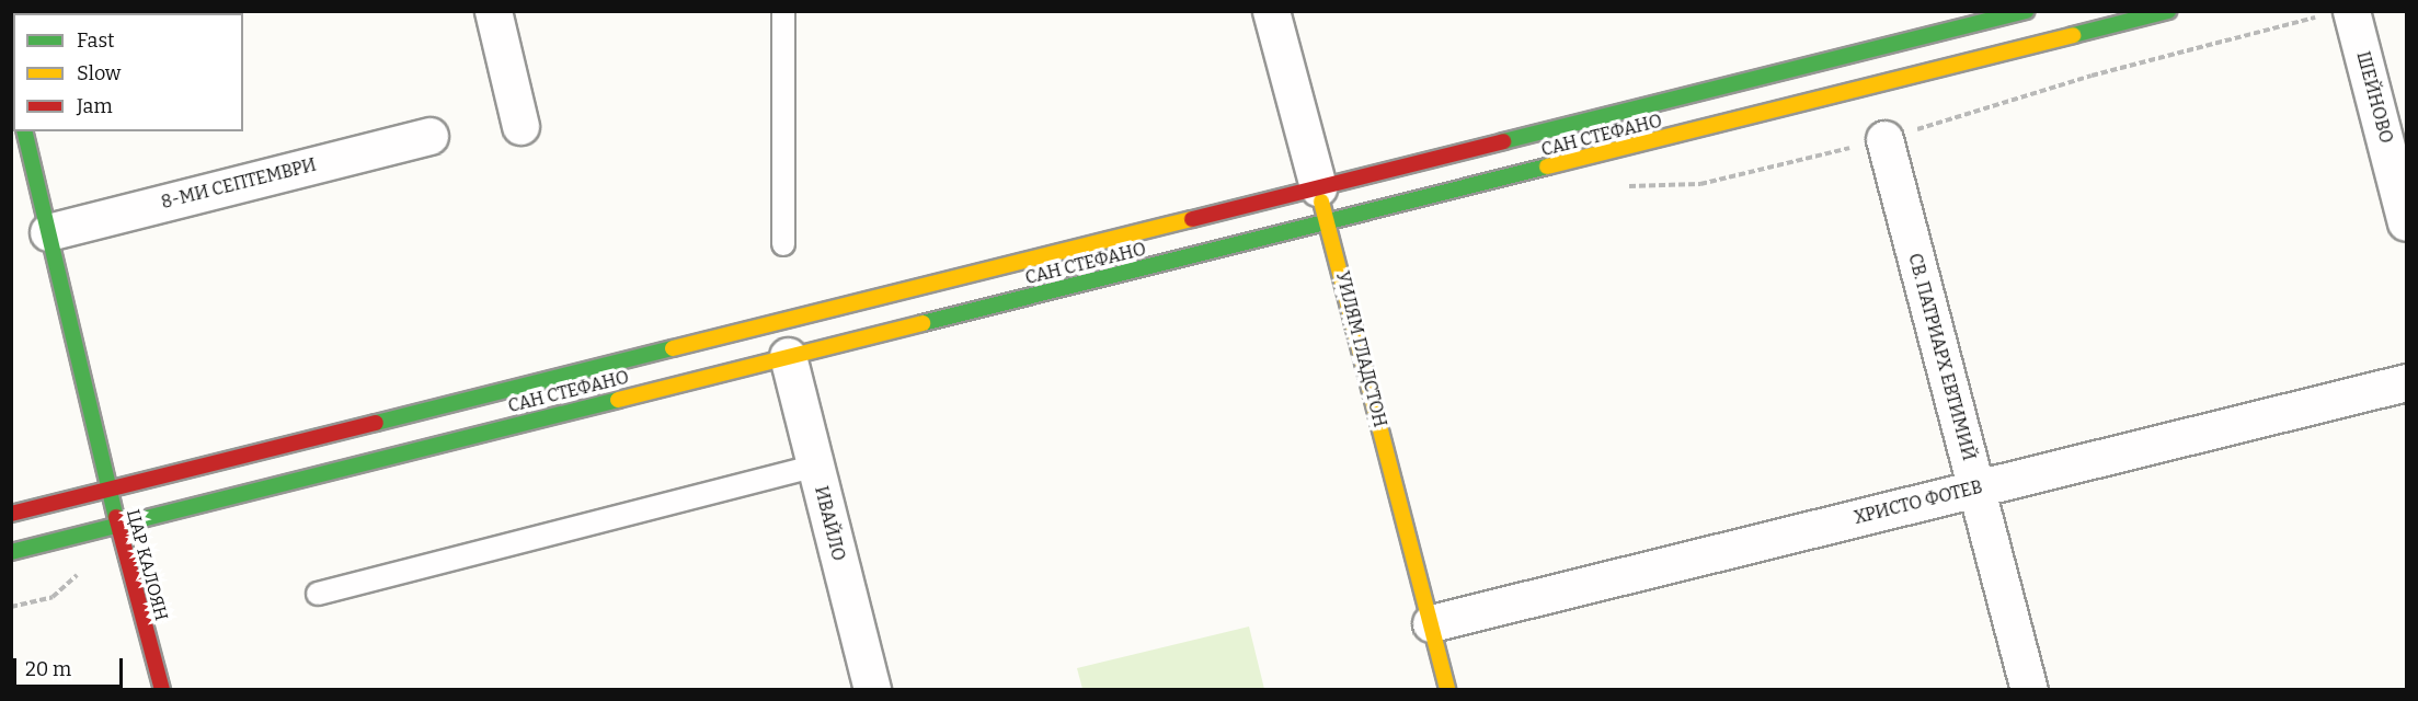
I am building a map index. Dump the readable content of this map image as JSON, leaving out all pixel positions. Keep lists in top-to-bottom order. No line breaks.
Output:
{"streets":{"main road":["САН СТЕФАНО","УИЛЯМ ГЛАДСТОН","ЦАР КАЛОЯН"],"street":["ШЕЙНОВО","8-МИ СЕПТЕМВРИ","СВ. ПАТРИАРХ ЕВТИМИЙ","ХРИСТО ФОТЕВ","ИВАЙЛО"]},"crossings":[["САН СТЕФАНО","УИЛЯМ ГЛАДСТОН"],["САН СТЕФАНО","ИВАЙЛО"],["САН СТЕФАНО","ЦАР КАЛОЯН"],["8-МИ СЕПТЕМВРИ","ЦАР КАЛОЯН"],["УИЛЯМ ГЛАДСТОН","ХРИСТО ФОТЕВ"],["СВ. ПАТРИАРХ ЕВТИМИЙ","ХРИСТО ФОТЕВ"]],"legend":["Fast","Slow","Jam"],"scale_bar":"20 m"}
